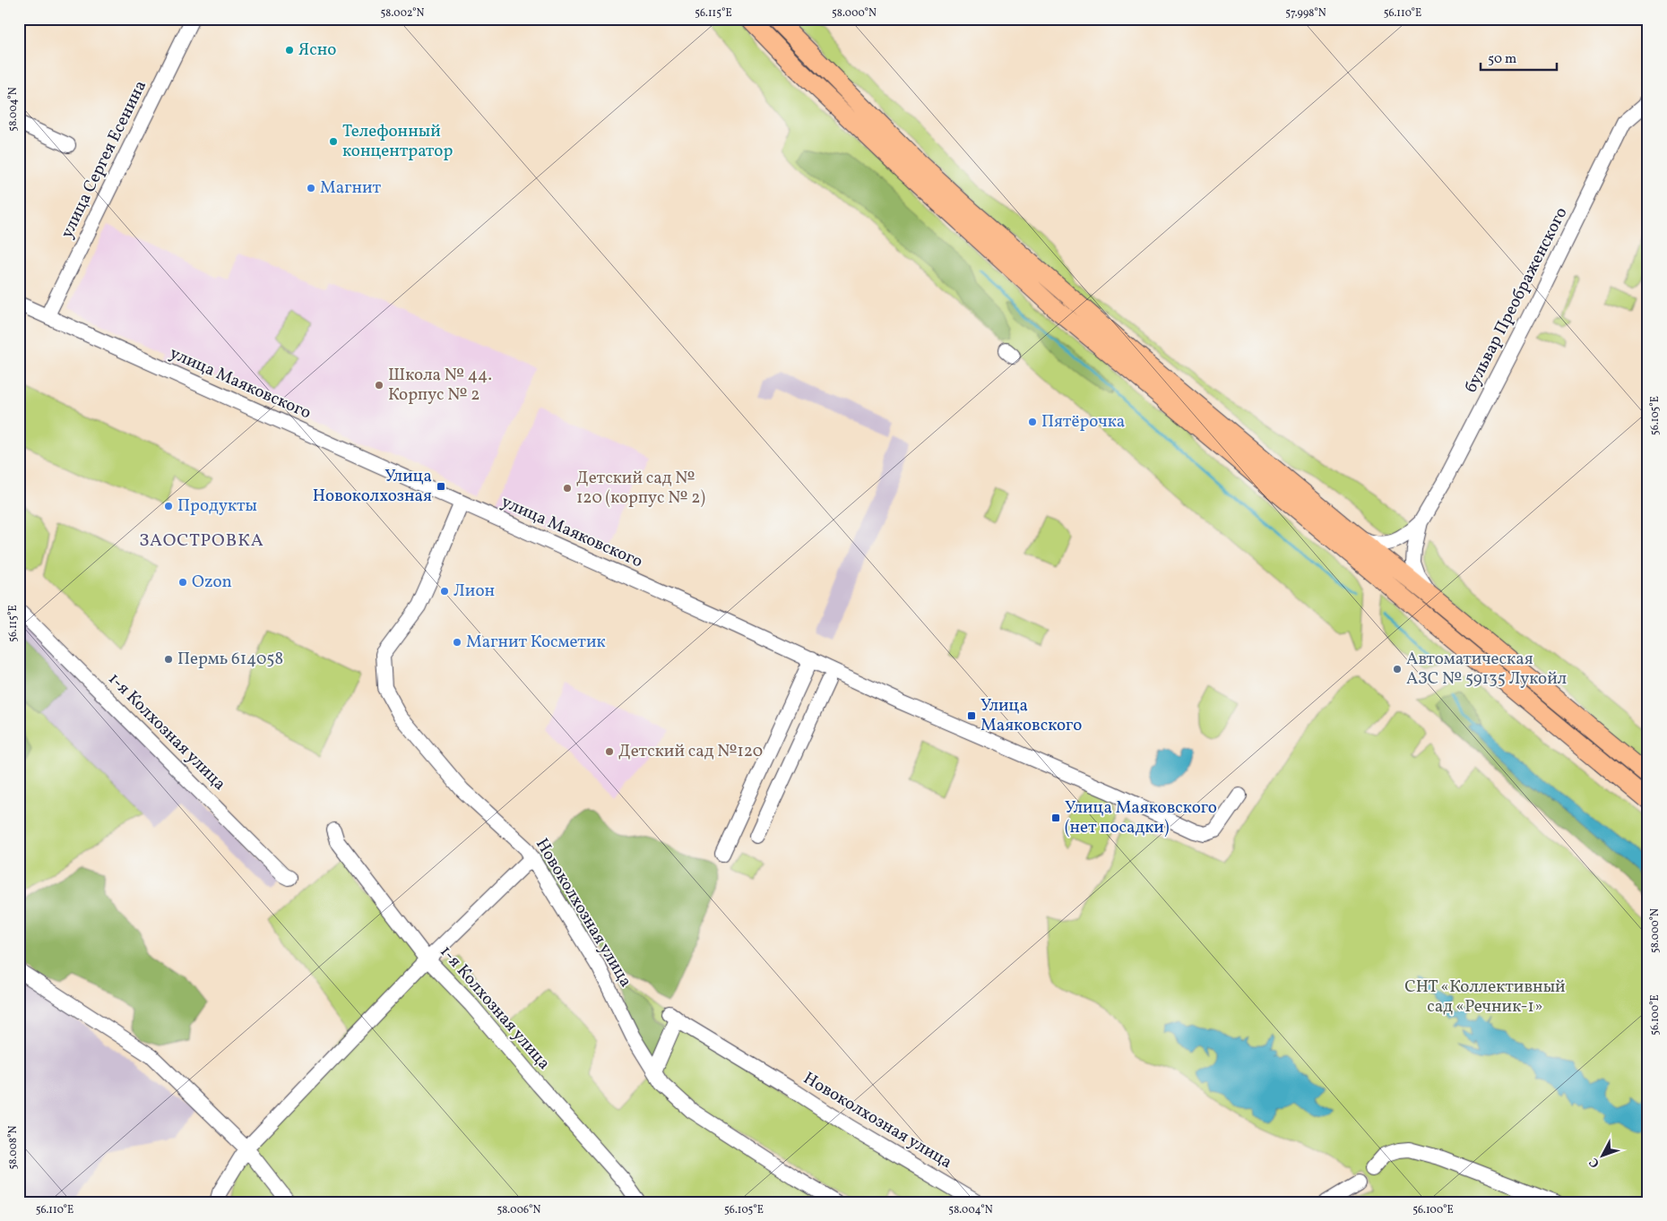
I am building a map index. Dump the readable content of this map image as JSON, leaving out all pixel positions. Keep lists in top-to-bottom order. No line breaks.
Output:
{"streets":{"street":["улица Сергея Есенина","бульвар Преображенского","улица Маяковского","1-я Колхозная улица","Новоколхозная улица"]},"crossings":[["улица Сергея Есенина","улица Маяковского"],["улица Маяковского","Новоколхозная улица"]],"districts":["ЗАОСТРОВКА"],"parks":["СНТ «Коллективный сад «Речник-1»"],"places":{"other":["Ясно","Телефонный концентратор","Магнит","Школа № 44. Корпус № 2","Пятёрочка","Детский сад № 120 (корпус № 2)","Продукты","Ozon","Лион","Магнит Косметик","Пермь 614058","Автоматическая АЗС № 59135 Лукойл","Детский сад №120"],"transit":["Улица Новоколхозная","Улица Маяковского","Улица Маяковского (нет посадки)"]},"scale_bar":"50 m","north":"bottom left","coordinates":["58.002°N","56.115°E","58.000°N","57.998°N","56.110°E","58.004°N","56.105°E","56.100°E","58.008°N","58.006°N"]}
